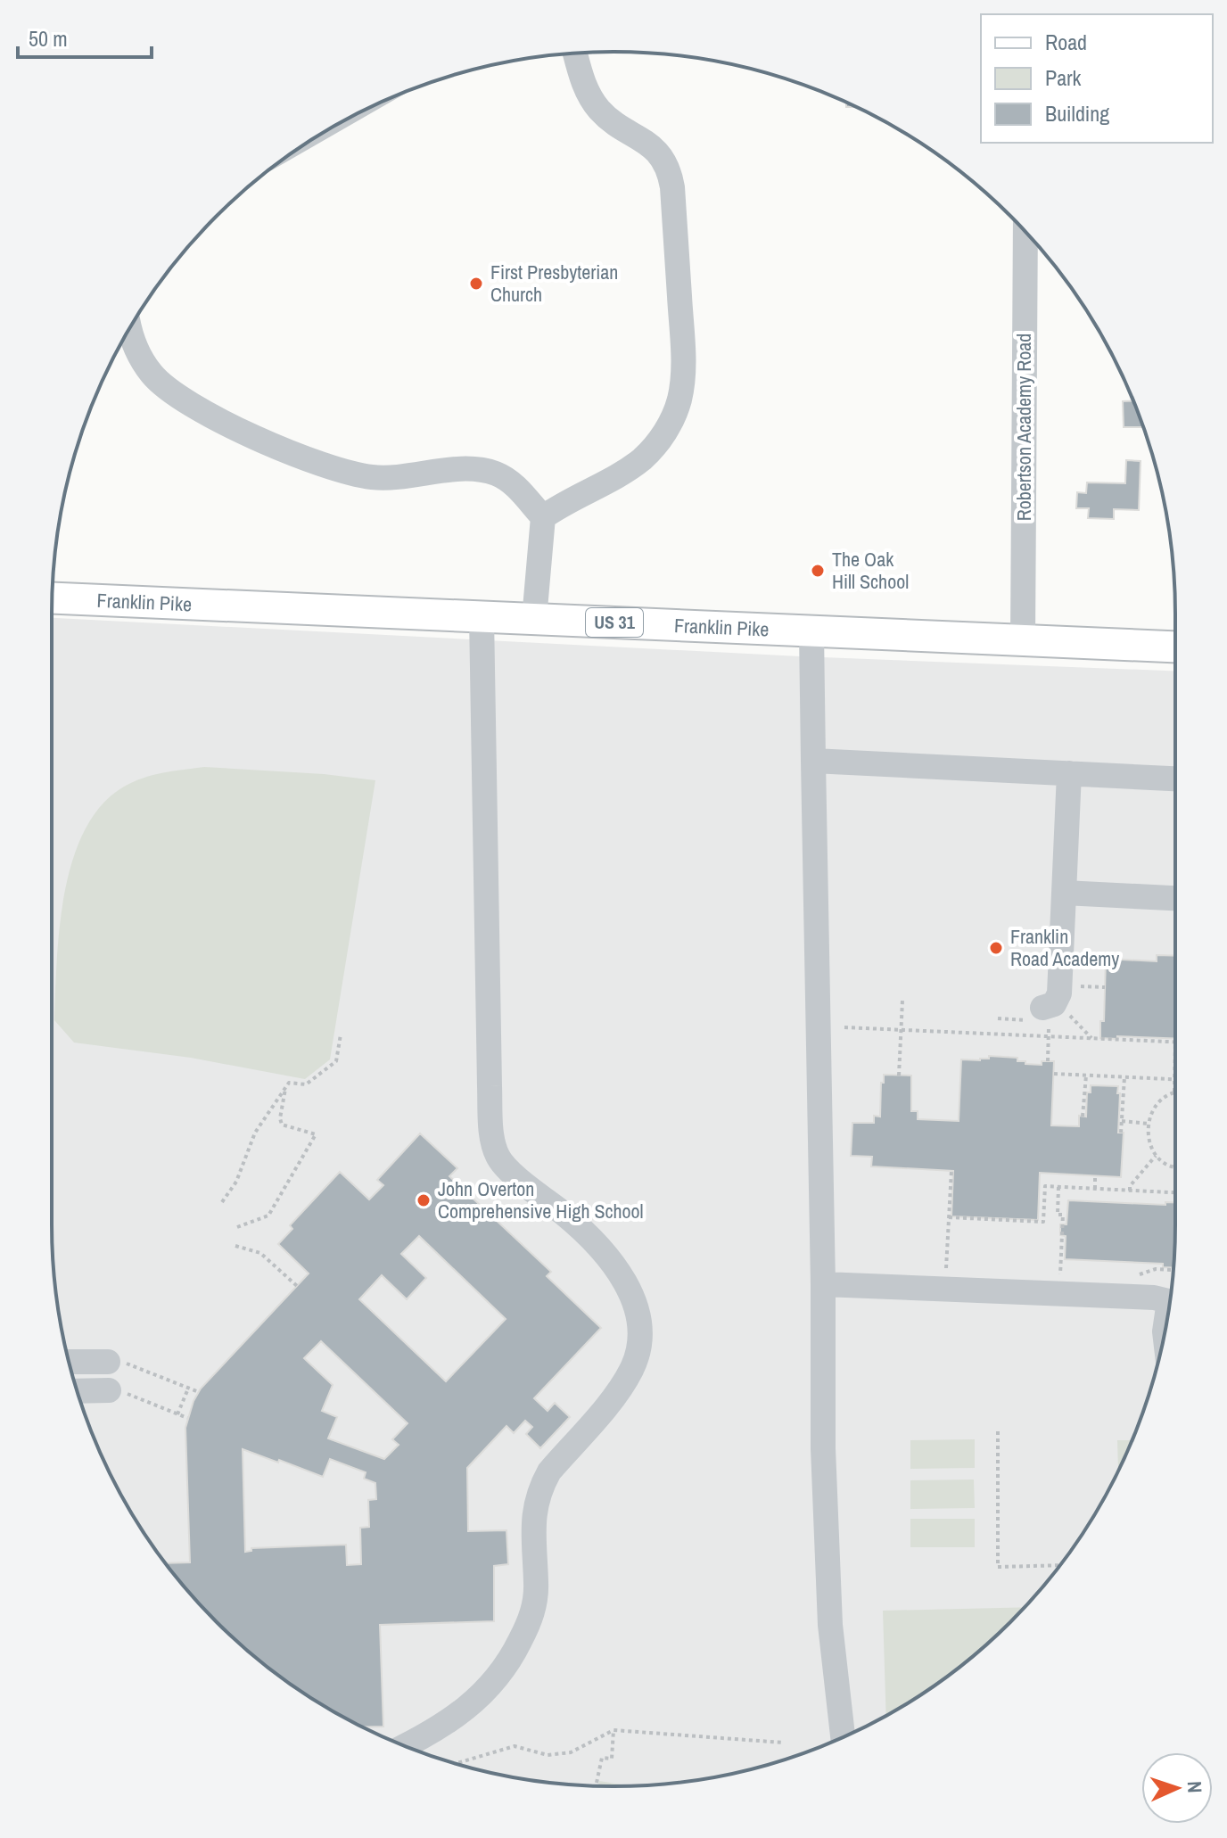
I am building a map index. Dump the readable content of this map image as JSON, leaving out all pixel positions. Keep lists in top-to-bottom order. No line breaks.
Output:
{"streets":{"main road":["Franklin Pike","US 31"],"street":["Robertson Academy Road"]},"crossings":[["Robertson Academy Road","Franklin Pike"]],"places":["First Presbyterian Church","The Oak Hill School","Franklin Road Academy","John Overton Comprehensive High School"],"legend":["Road","Park","Building"],"scale_bar":"50 m","north":"right"}
